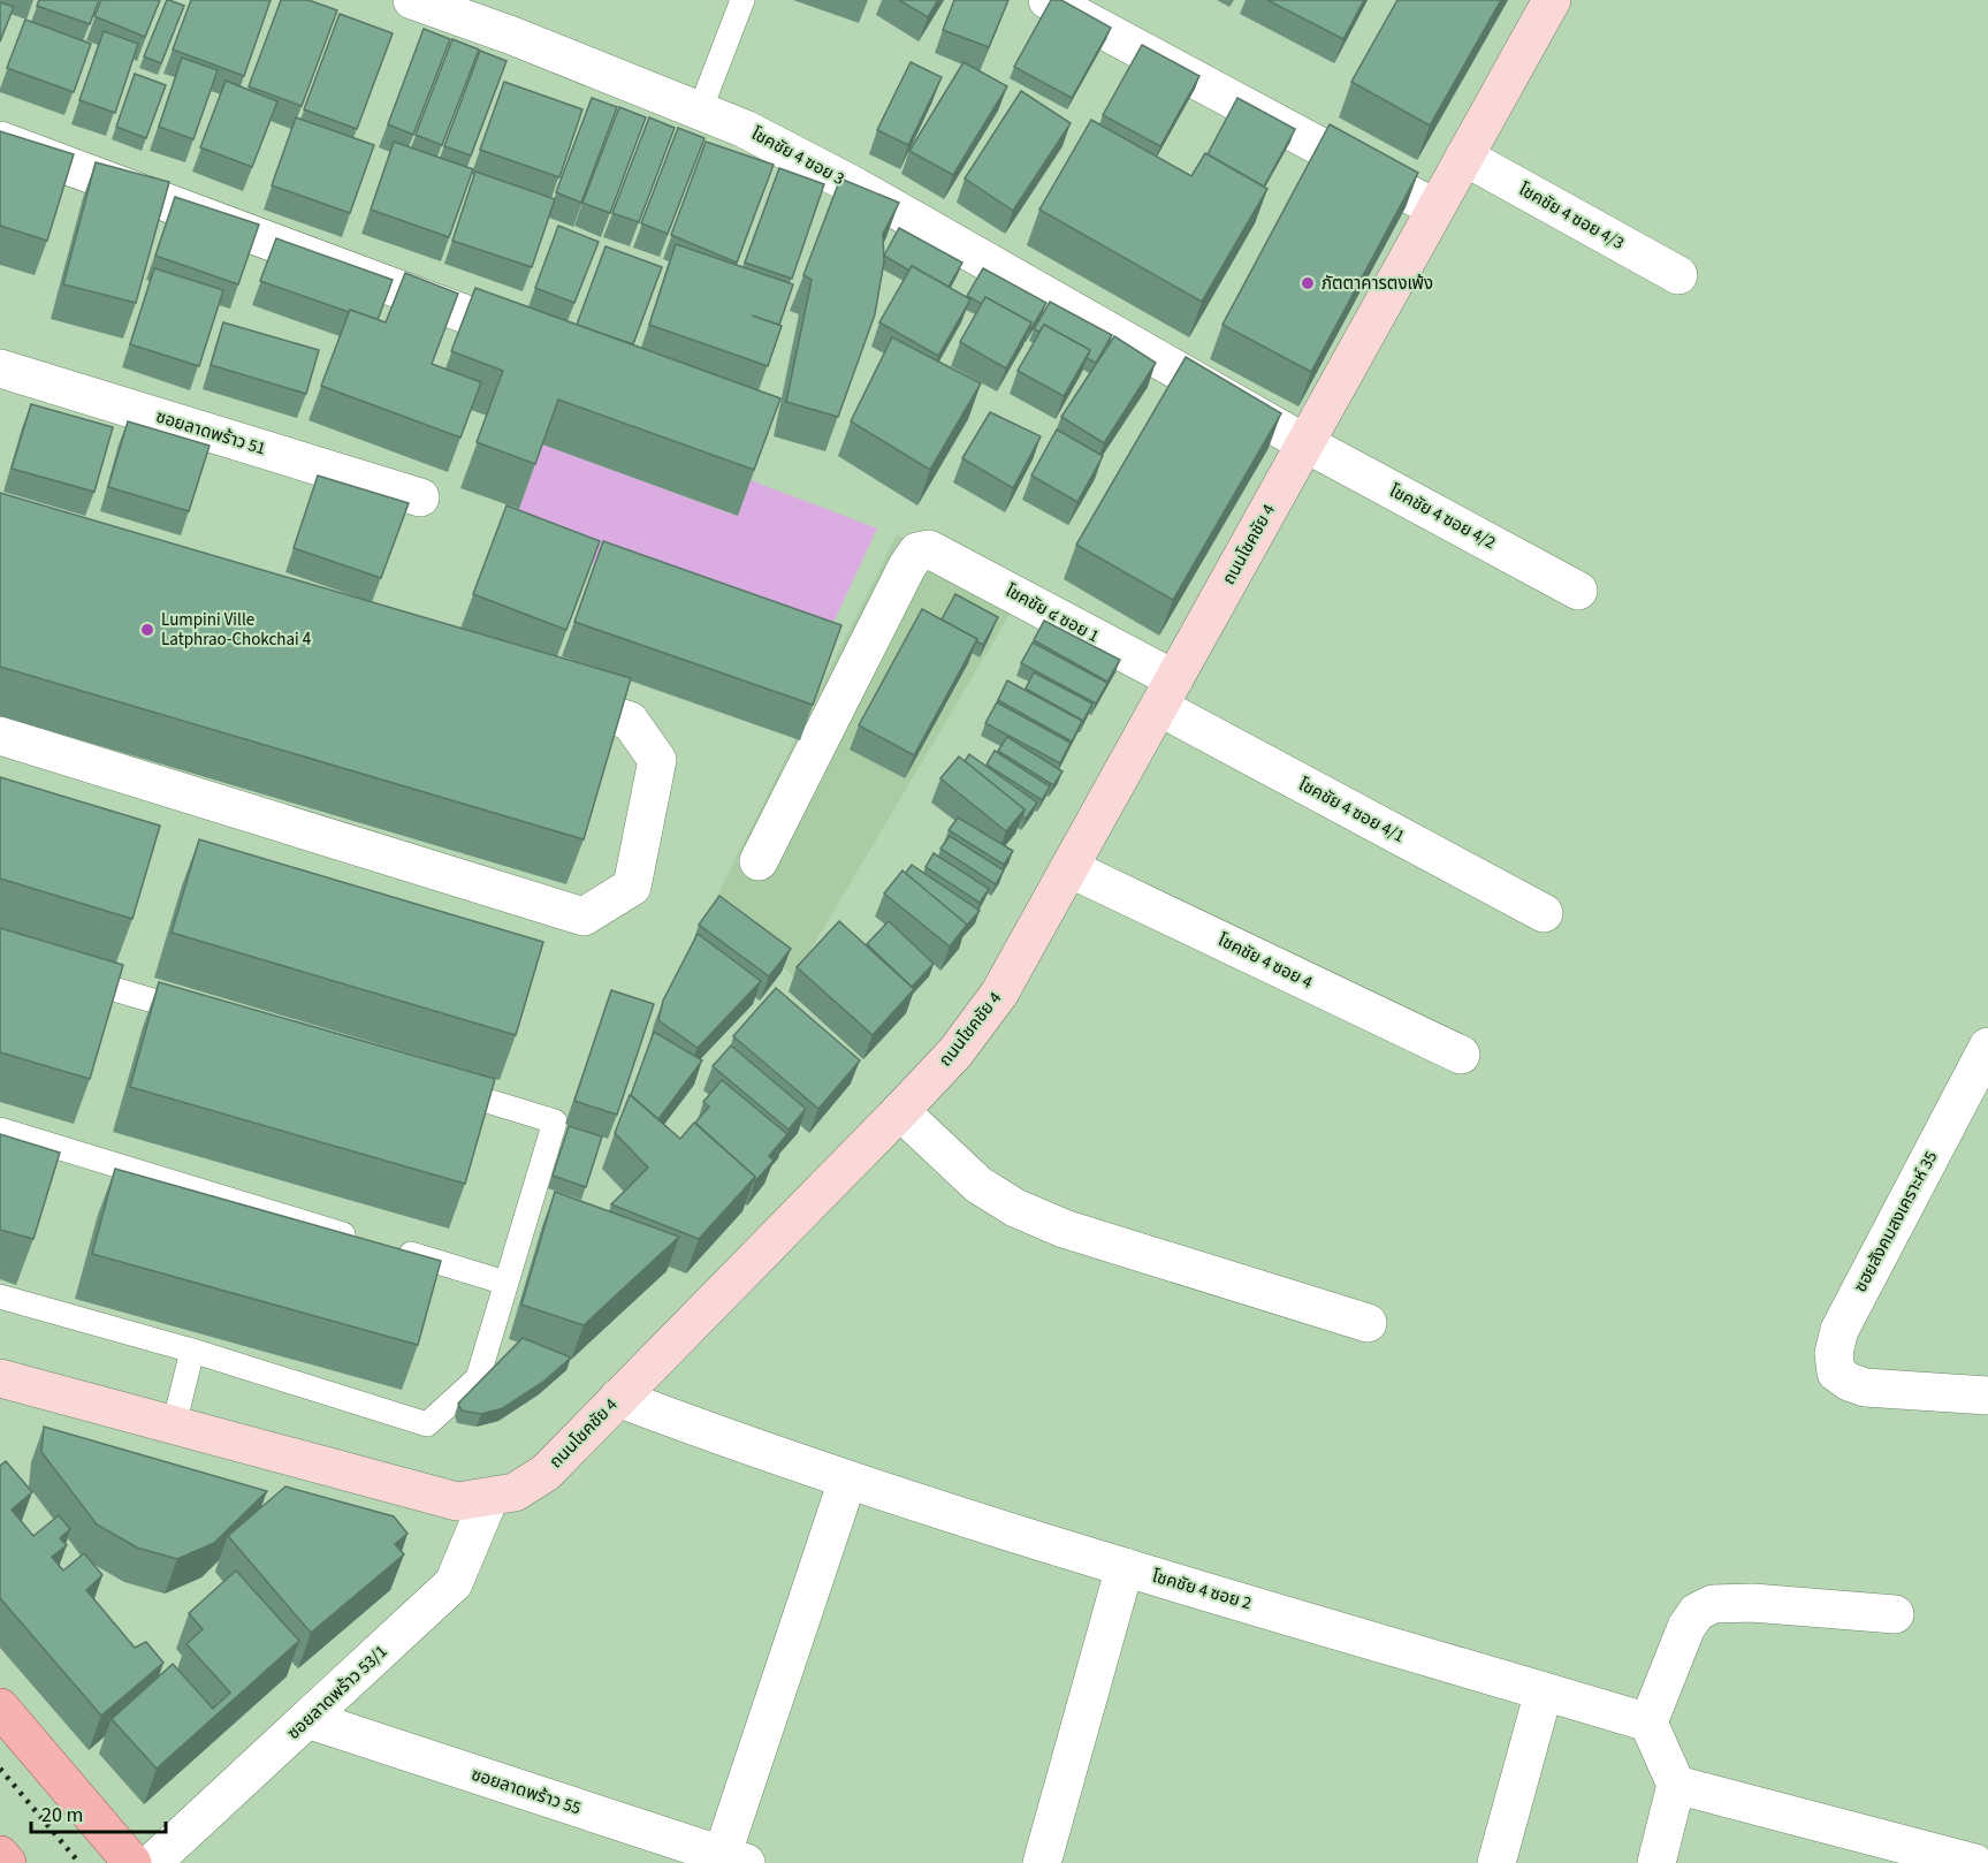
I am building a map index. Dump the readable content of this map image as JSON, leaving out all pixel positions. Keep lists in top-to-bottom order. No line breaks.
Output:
{"streets":{"main road":["ถนนโชคชัย 4"],"street":["โชคชัย 4 ซอย 3","โชคชัย 4 ซอย 4/3","ซอยลาดพร้าว 51","โชคชัย 4 ซอย 4/2","โชคชัย ๔ ซอย 1","โชคชัย 4 ซอย 4/1","โชคชัย 4 ซอย 4","ซฮยสังคมสงเคราะห์ 35","โชคชัย 4 ซอย 2","ซอยลาดพร้าว 53/1","ซอยลาดพร้าว 55"]},"crossings":[["โชคชัย 4 ซอย 3","โชคชัย 4 ซอย 4/2"],["โชคชัย 4 ซอย 3","ถนนโชคชัย 4"],["โชคชัย 4 ซอย 4/3","ถนนโชคชัย 4"],["โชคชัย 4 ซอย 4/2","ถนนโชคชัย 4"],["ถนนโชคชัย 4","โชคชัย ๔ ซอย 1"],["ถนนโชคชัย 4","โชคชัย 4 ซอย 4/1"],["ถนนโชคชัย 4","โชคชัย 4 ซอย 4"],["ถนนโชคชัย 4","โชคชัย 4 ซอย 2"],["ถนนโชคชัย 4","ซอยลาดพร้าว 53/1"],["โชคชัย ๔ ซอย 1","โชคชัย 4 ซอย 4/1"],["ซอยลาดพร้าว 53/1","ซอยลาดพร้าว 55"]],"places":["ภัตตาคารตงเพ้ง","Lumpini Ville Latphrao-Chokchai 4"],"scale_bar":"20 m"}
